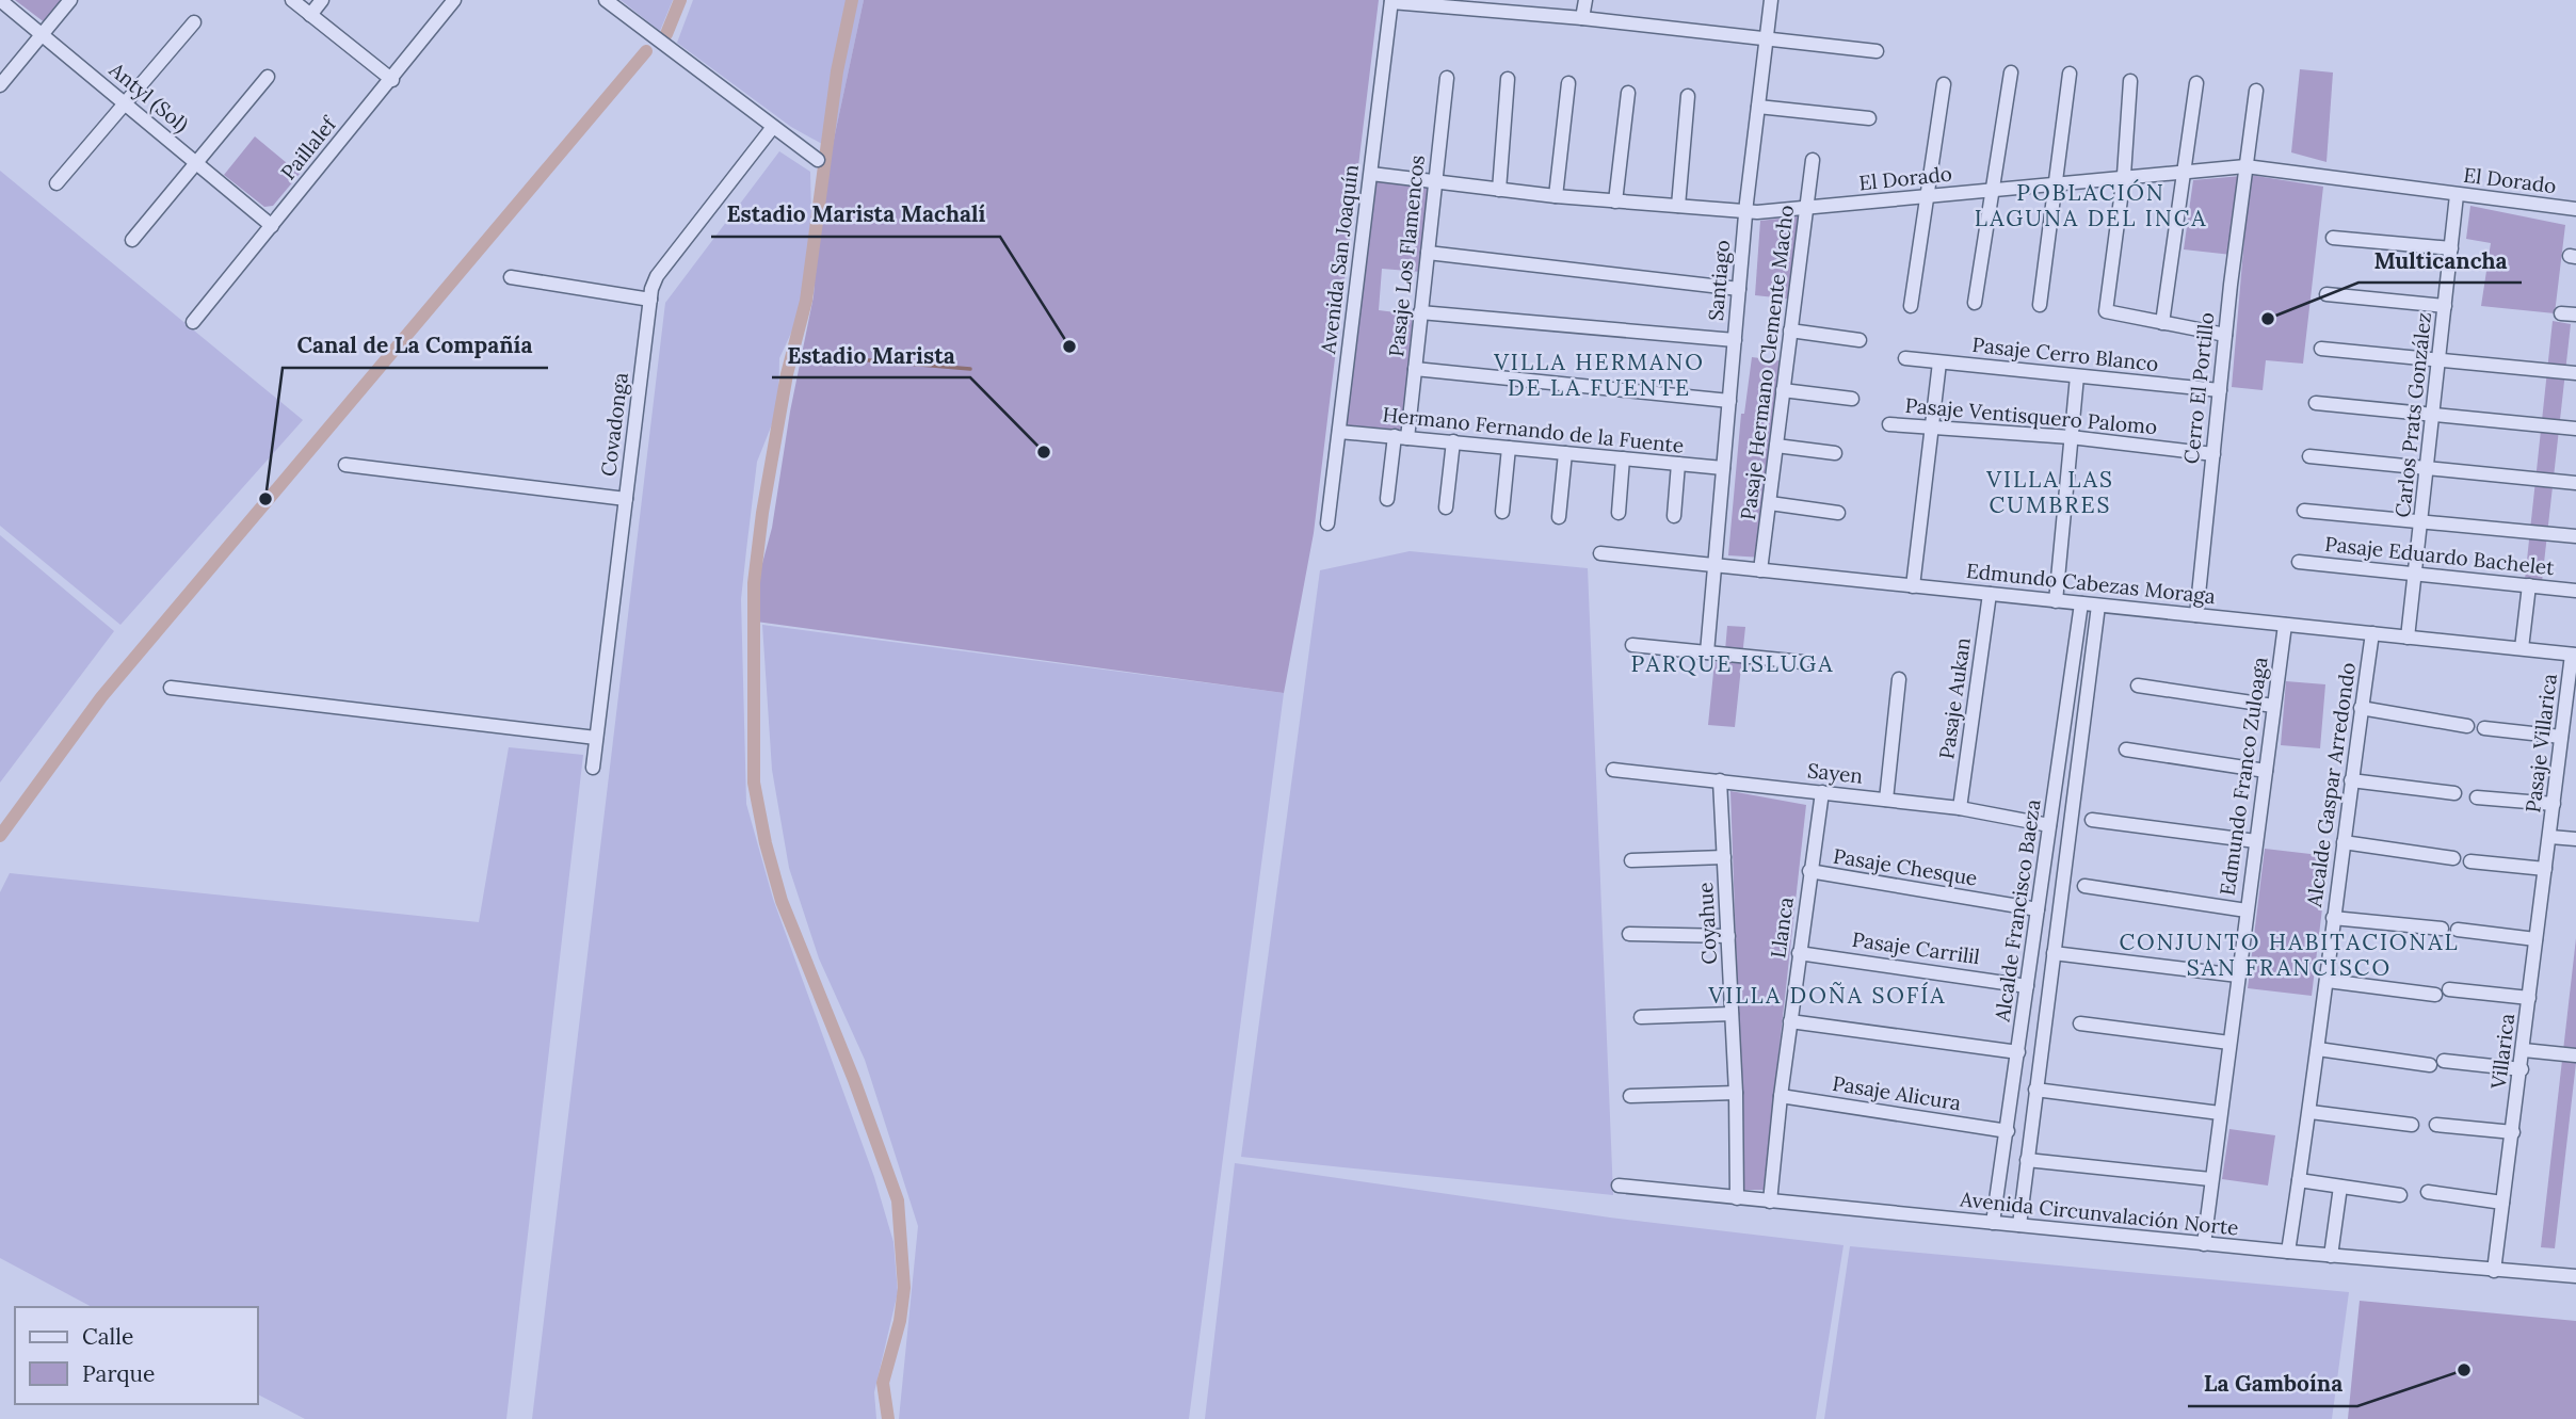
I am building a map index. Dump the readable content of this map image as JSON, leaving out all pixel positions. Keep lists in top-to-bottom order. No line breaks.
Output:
{"streets":{"street":["Antyl (Sol)","Paillalef","El Dorado","Pasaje Los Flamencos","Avenida San Joaquín","Santiago","Pasaje Cerro Blanco","Pasaje Hermano Clemente Macho","Cerro El Portillo","Carlos Prats González","Pasaje Ventisquero Palomo","Covadonga","Hermano Fernando de la Fuente","Pasaje Eduardo Bachelet","Edmundo Cabezas Moraga","Pasaje Aukan","Pasaje Villarica","Sayen","Edmundo Franco Zuloaga","Alcalde Gaspar Arredondo","Pasaje Chesque","Alcalde Francisco Baeza","Coyahue","Llanca","Pasaje Carrilil","Villarica","Pasaje Alicura","Avenida Circunvalación Norte"]},"crossings":[["Antyl (Sol)","Paillalef"],["El Dorado","Pasaje Los Flamencos"],["El Dorado","Avenida San Joaquín"],["El Dorado","Santiago"],["El Dorado","Pasaje Hermano Clemente Macho"],["El Dorado","Cerro El Portillo"],["El Dorado","Carlos Prats González"],["Pasaje Los Flamencos","Hermano Fernando de la Fuente"],["Avenida San Joaquín","Hermano Fernando de la Fuente"],["Santiago","Hermano Fernando de la Fuente"],["Santiago","Edmundo Cabezas Moraga"],["Pasaje Cerro Blanco","Cerro El Portillo"],["Pasaje Hermano Clemente Macho","Edmundo Cabezas Moraga"],["Cerro El Portillo","Pasaje Ventisquero Palomo"],["Cerro El Portillo","Edmundo Cabezas Moraga"],["Carlos Prats González","Pasaje Eduardo Bachelet"],["Carlos Prats González","Edmundo Cabezas Moraga"],["Edmundo Cabezas Moraga","Pasaje Aukan"],["Edmundo Cabezas Moraga","Pasaje Villarica"],["Edmundo Cabezas Moraga","Edmundo Franco Zuloaga"],["Edmundo Cabezas Moraga","Alcalde Gaspar Arredondo"],["Edmundo Cabezas Moraga","Alcalde Francisco Baeza"],["Pasaje Aukan","Sayen"],["Pasaje Villarica","Villarica"],["Sayen","Alcalde Francisco Baeza"],["Sayen","Coyahue"],["Sayen","Llanca"],["Edmundo Franco Zuloaga","Avenida Circunvalación Norte"],["Alcalde Gaspar Arredondo","Avenida Circunvalación Norte"],["Pasaje Chesque","Alcalde Francisco Baeza"],["Pasaje Chesque","Llanca"],["Alcalde Francisco Baeza","Pasaje Carrilil"],["Alcalde Francisco Baeza","Pasaje Alicura"],["Alcalde Francisco Baeza","Avenida Circunvalación Norte"],["Coyahue","Avenida Circunvalación Norte"],["Llanca","Pasaje Carrilil"],["Llanca","Pasaje Alicura"],["Llanca","Avenida Circunvalación Norte"],["Villarica","Avenida Circunvalación Norte"]],"districts":["POBLACIÓN LAGUNA DEL INCA","VILLA HERMANO DE LA FUENTE","VILLA LAS CUMBRES","PARQUE ISLUGA","CONJUNTO HABITACIONAL SAN FRANCISCO","VILLA DOÑA SOFÍA"],"places":["Multicancha","Estadio Marista Machalí","Estadio Marista","Canal de La Compañía","La Gamboína"],"legend":["Calle","Parque"]}
